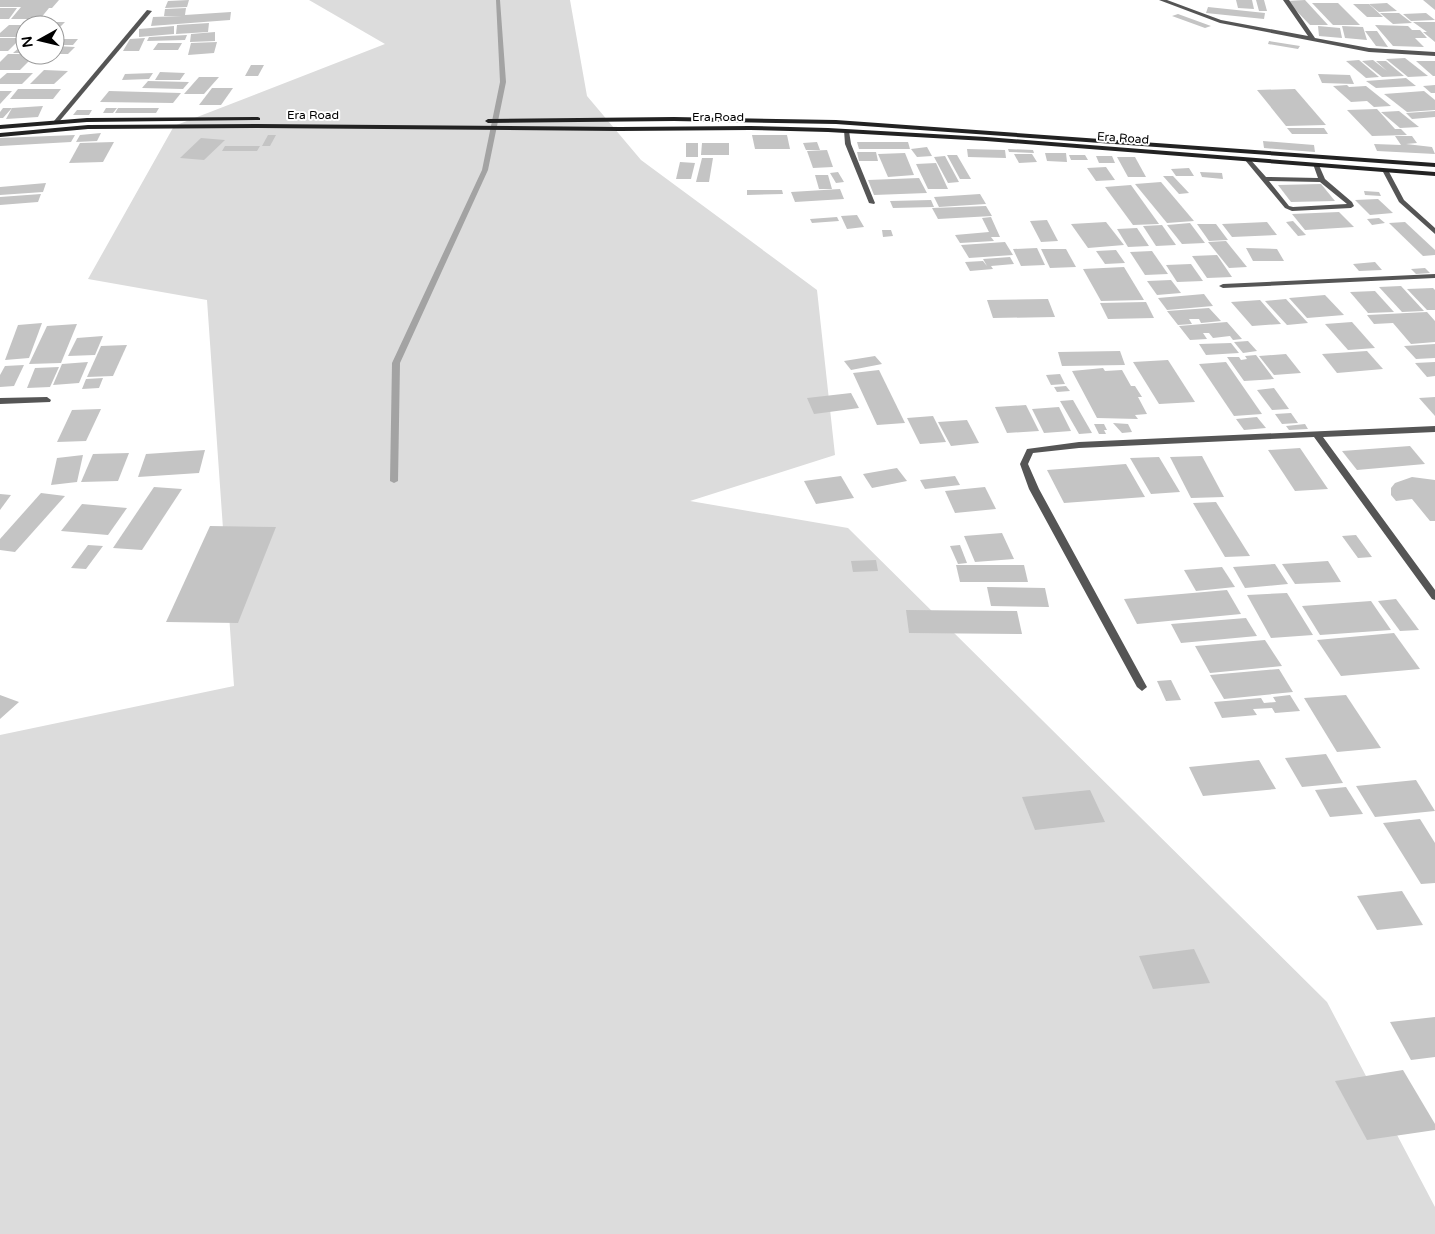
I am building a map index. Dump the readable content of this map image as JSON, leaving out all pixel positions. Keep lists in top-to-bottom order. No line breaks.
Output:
{"streets":{"main road":["Era Road"]},"north":"left"}
